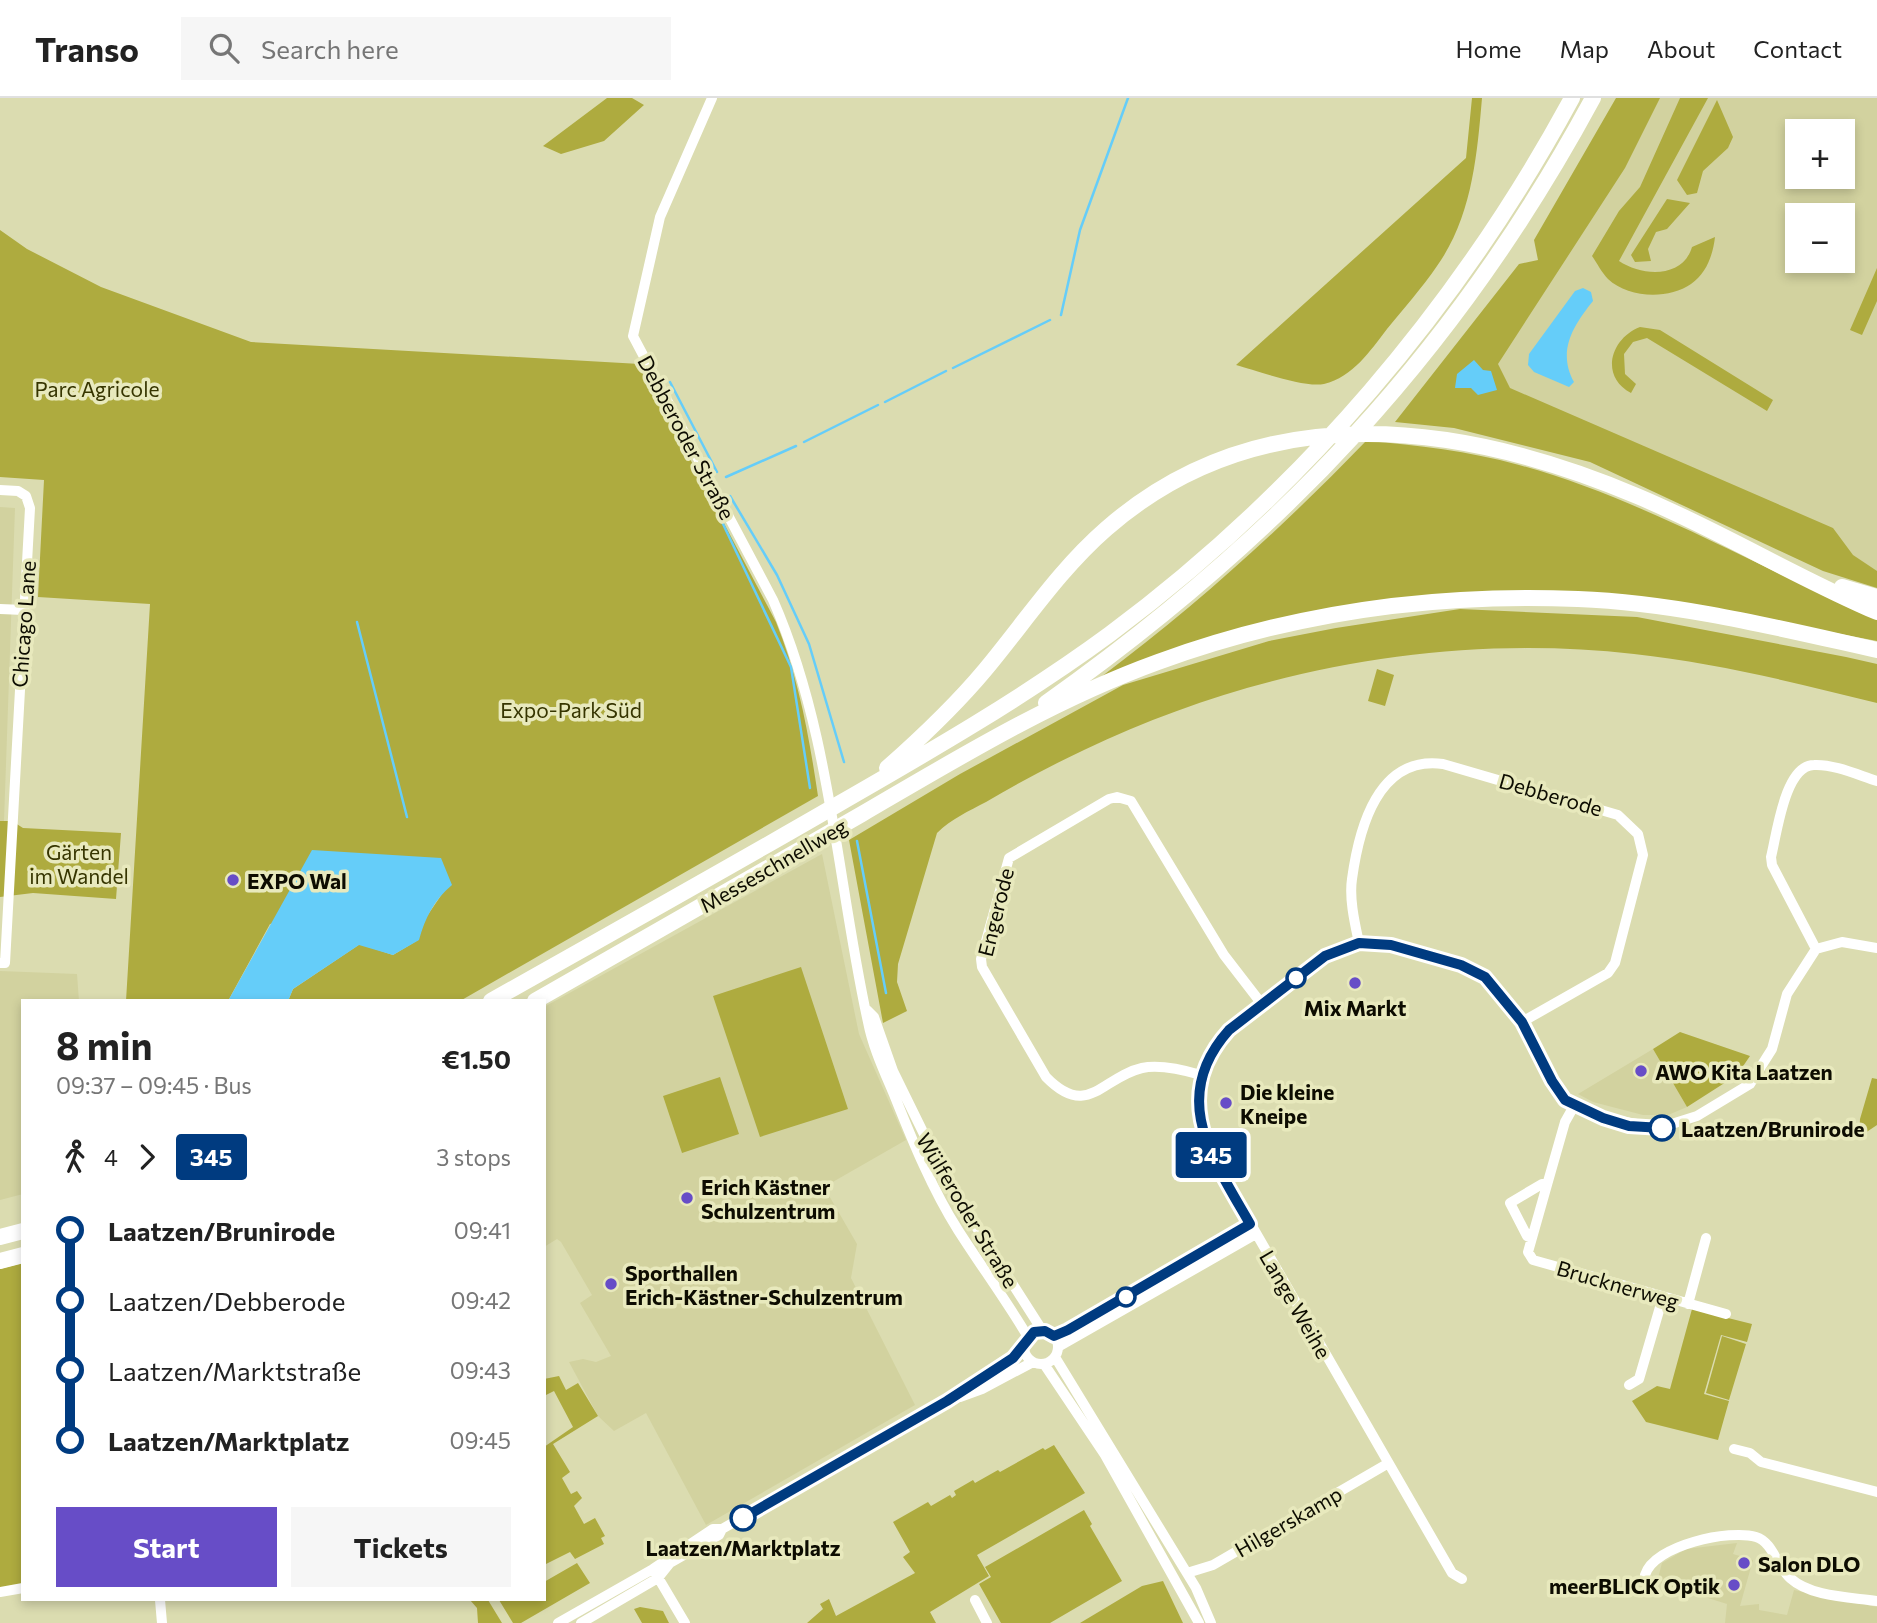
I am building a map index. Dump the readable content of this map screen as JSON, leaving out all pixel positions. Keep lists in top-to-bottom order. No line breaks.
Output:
{"streets":{"highway":["Messeschnellweg"],"street":["Debberoder Straße","Chicago Lane","Debberode","Engerode","Wülferoder Straße","Brucknerweg","Lange Weihe","Hilgerskamp"]},"crossings":[["Debberoder Straße","Wülferoder Straße"],["Debberode","Lange Weihe"],["Engerode","Lange Weihe"],["Lange Weihe","Hilgerskamp"]],"parks":["Parc Agricole","Expo-Park Süd","Gärten im Wandel"],"places":["EXPO Wal","Mix Markt","AWO Kita Laatzen","Die kleine Kneipe","Laatzen/Brunirode","Erich Kästner Schulzentrum","Sporthallen Erich-Kästner-Schulzentrum","Laatzen/Marktplatz","Salon DLO","meerBLICK Optik"],"lines":["bus line 345"],"page":{"header":"Transo","search":"Search here","nav":["Home","Map","About","Contact"],"on_map":"345","map_buttons":["+","−"],"heading":["8 min","09:37 – 09:45 · Bus","€1.50"],"legs":["4","345","3 stops"],"list":[{"name":"Laatzen/Brunirode","value":"09:41"},{"name":"Laatzen/Debberode","value":"09:42"},{"name":"Laatzen/Marktstraße","value":"09:43"},{"name":"Laatzen/Marktplatz","value":"09:45"}],"buttons":["Start","Tickets"]}}
